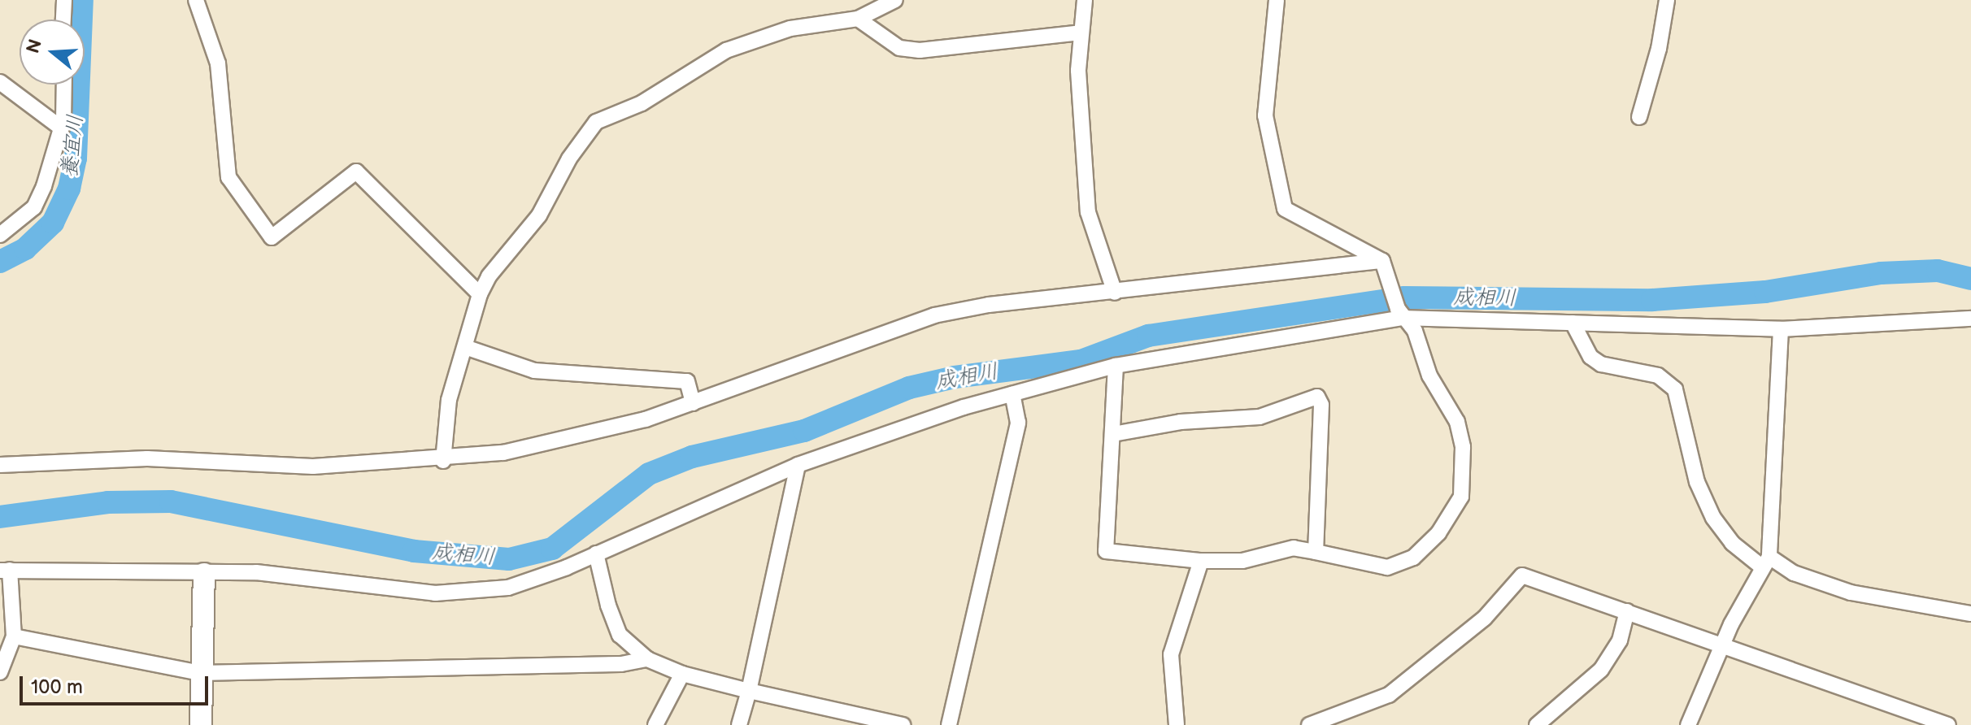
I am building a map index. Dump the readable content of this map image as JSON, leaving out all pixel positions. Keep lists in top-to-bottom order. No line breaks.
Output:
{"water":["養宜川","成相川"],"scale_bar":"100 m","north":"left"}
